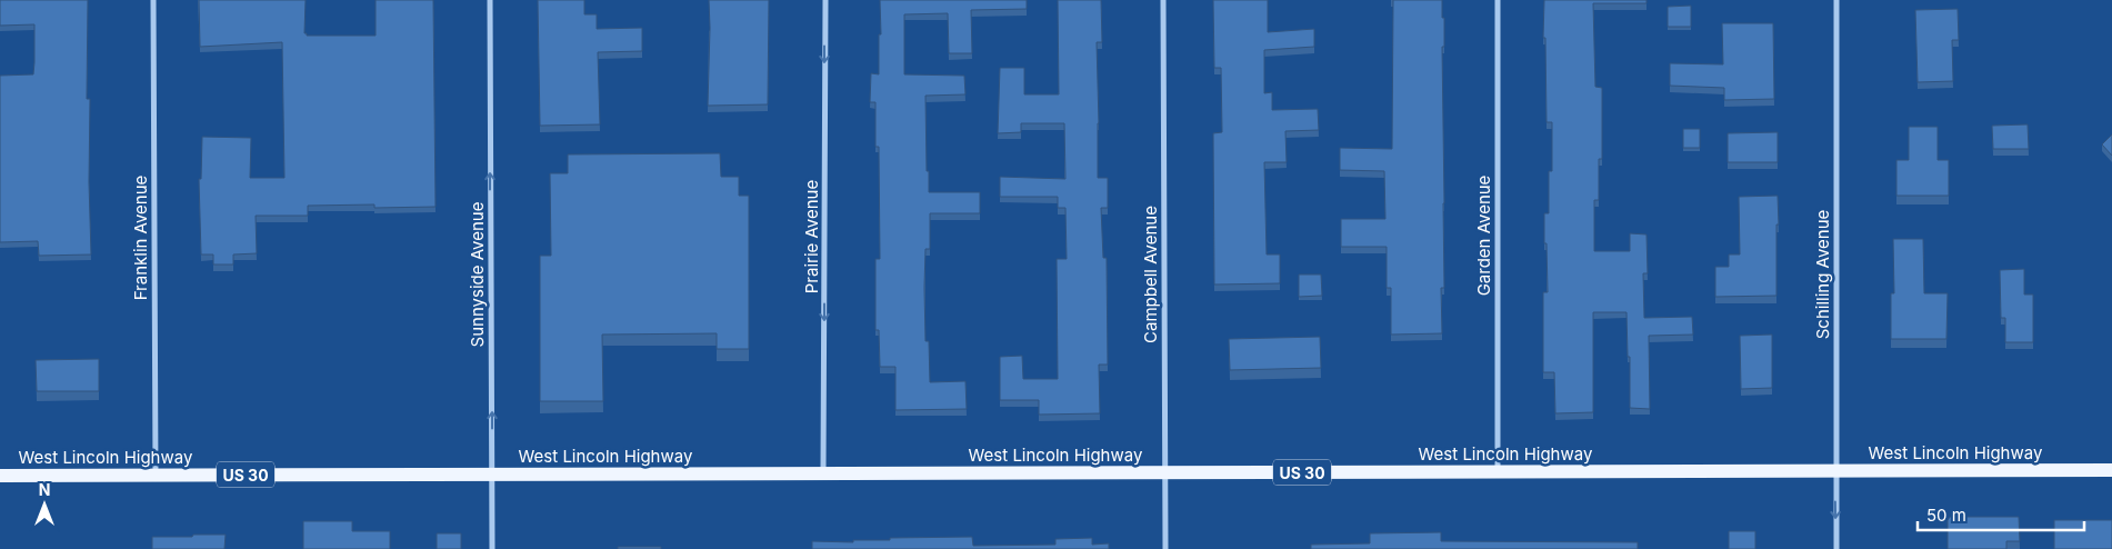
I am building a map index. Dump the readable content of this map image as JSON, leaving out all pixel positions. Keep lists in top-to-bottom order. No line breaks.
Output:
{"streets":{"main road":["West Lincoln Highway","US 30"],"street":["Garden Avenue","Prairie Avenue","Franklin Avenue","Sunnyside Avenue","Campbell Avenue","Schilling Avenue"]},"crossings":[["Garden Avenue","West Lincoln Highway"],["Prairie Avenue","West Lincoln Highway"],["Franklin Avenue","West Lincoln Highway"],["Sunnyside Avenue","West Lincoln Highway"],["Campbell Avenue","West Lincoln Highway"],["Schilling Avenue","West Lincoln Highway"]],"one_way":["Prairie Avenue","Sunnyside Avenue"],"scale_bar":"50 m","north":"top"}
